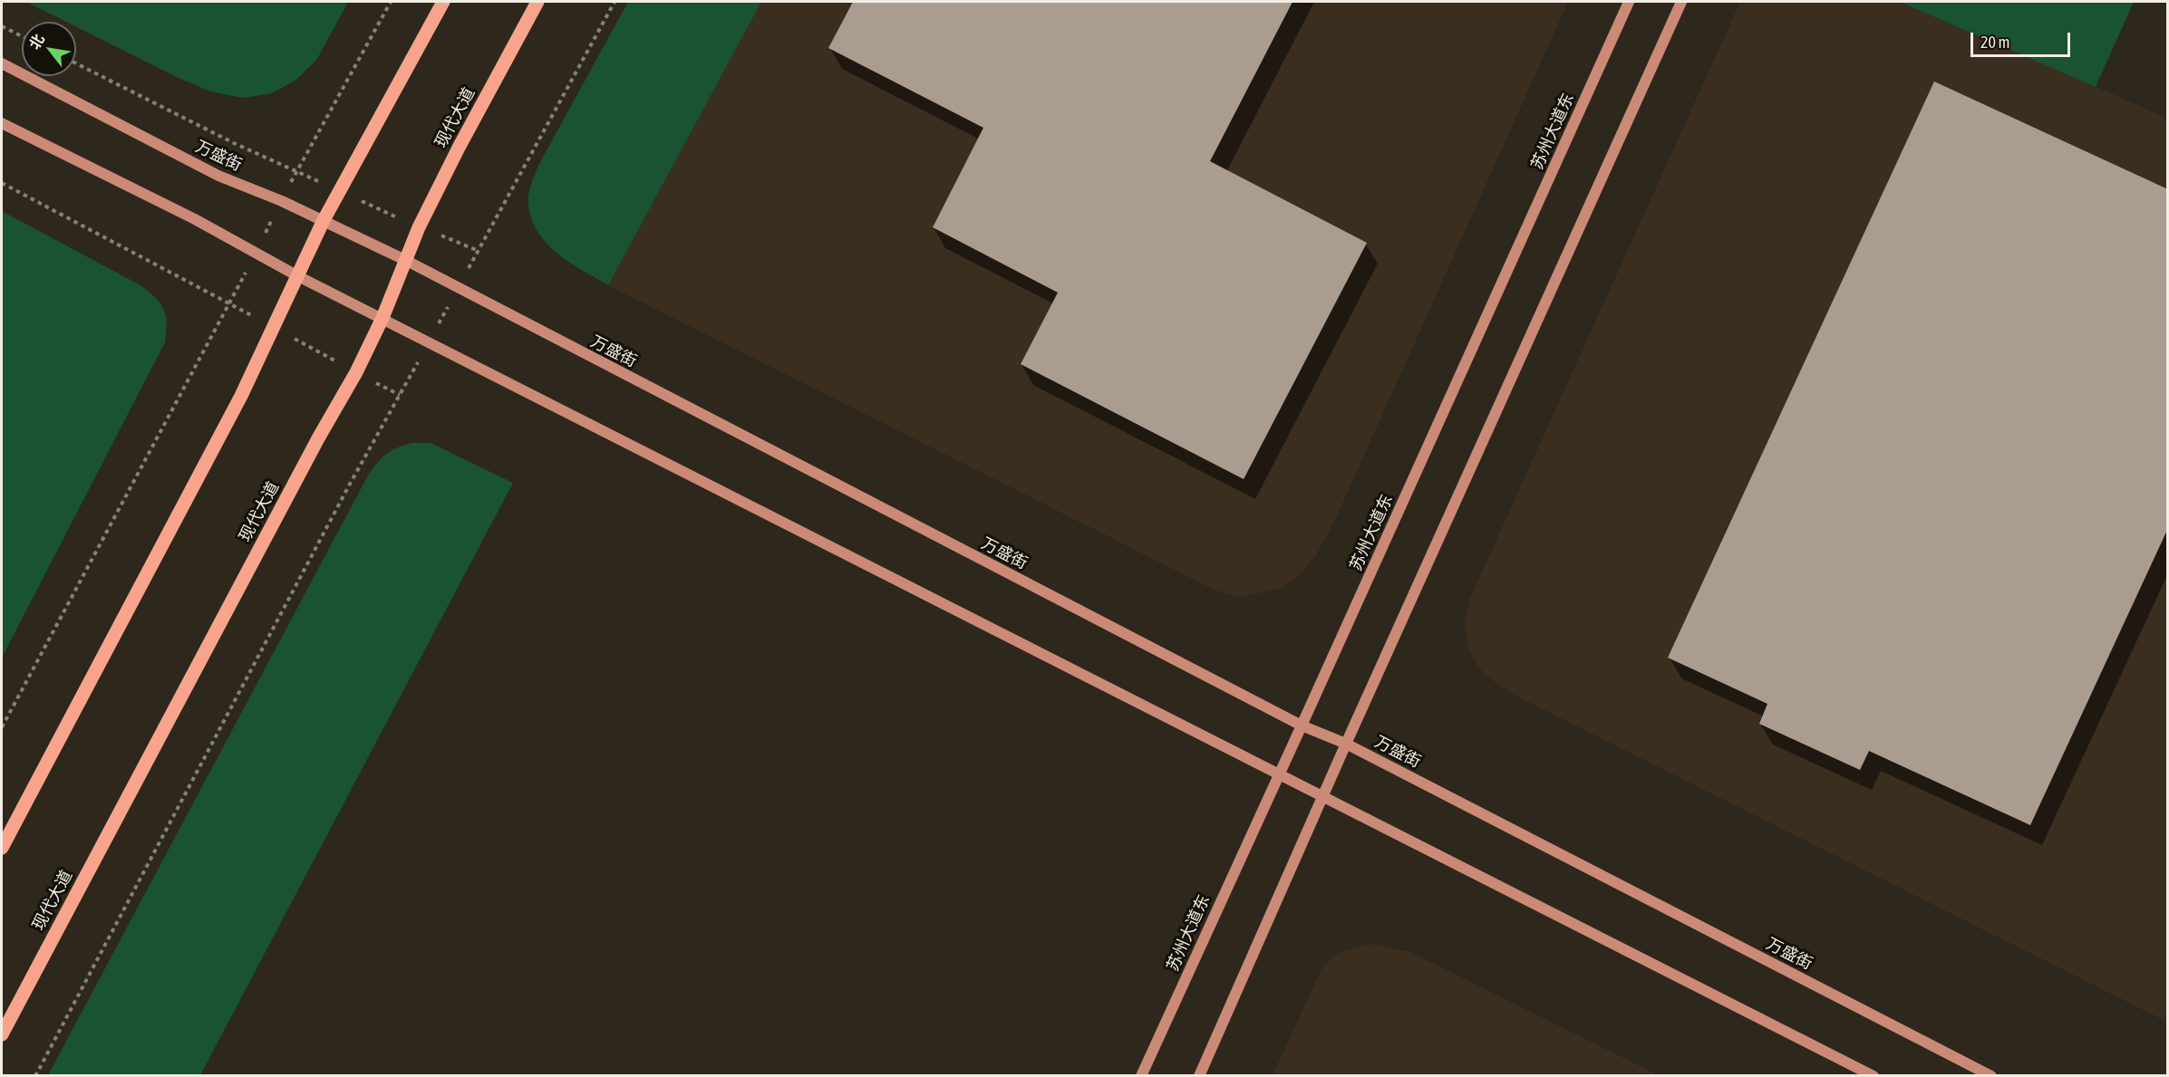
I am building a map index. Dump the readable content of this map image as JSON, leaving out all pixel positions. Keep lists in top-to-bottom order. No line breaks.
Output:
{"streets":{"main road":["现代大道","苏州大道东","万盛街"]},"crossings":[["现代大道","万盛街"],["苏州大道东","万盛街"]],"scale_bar":"20 m","north":"top left"}
